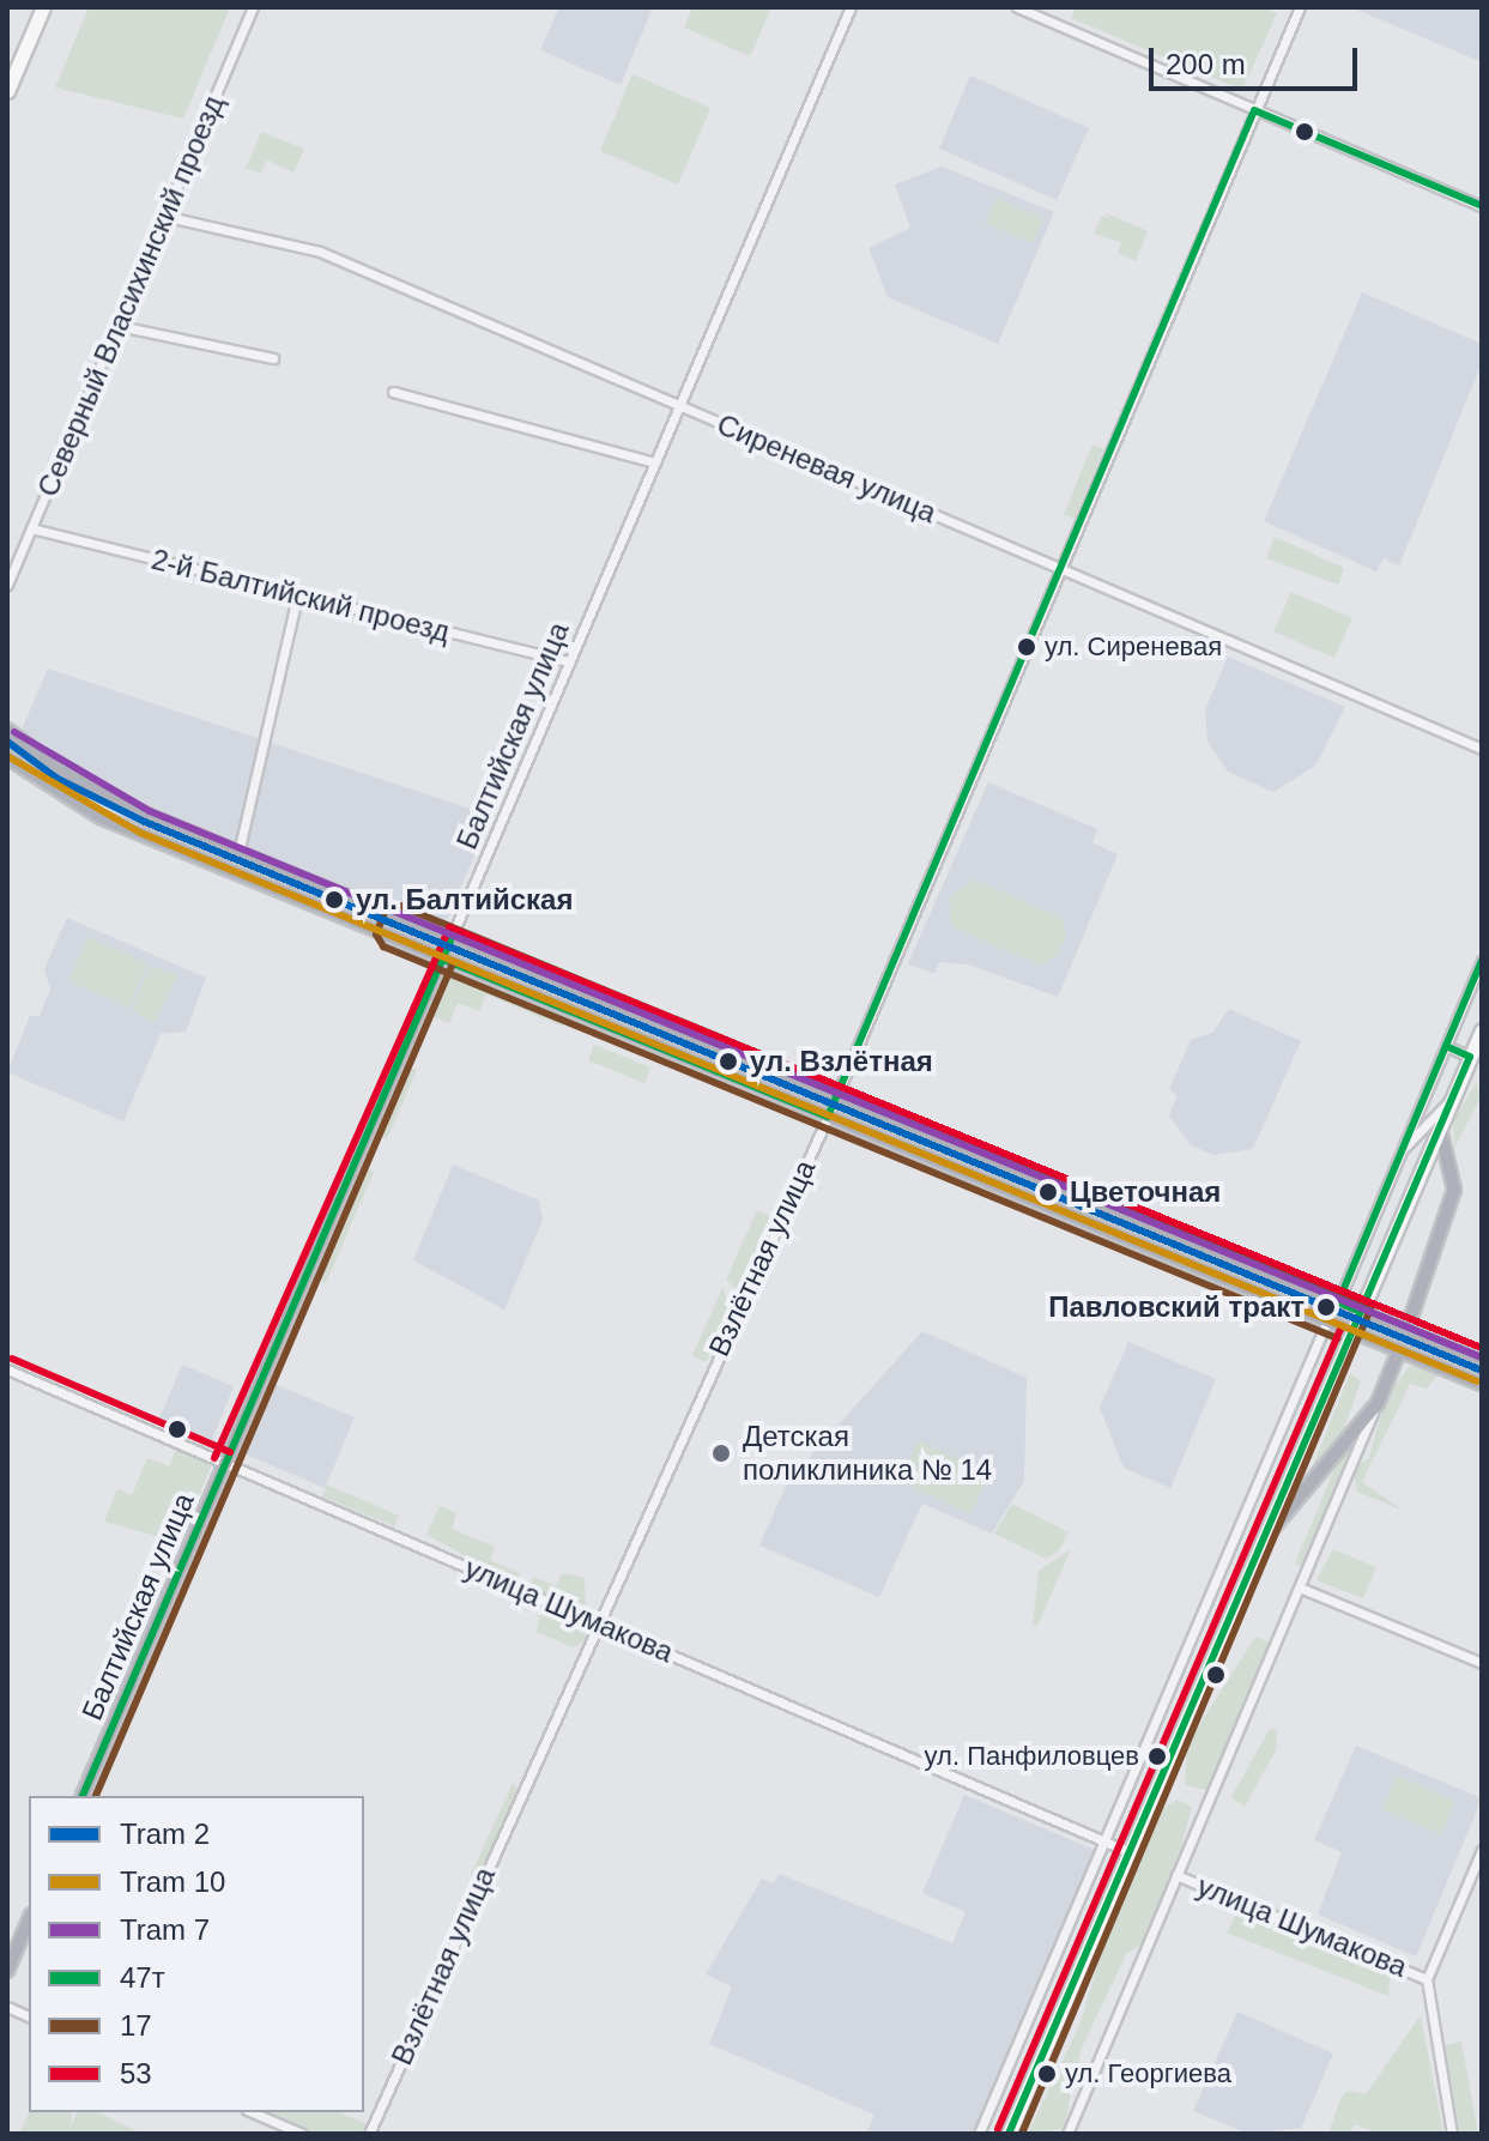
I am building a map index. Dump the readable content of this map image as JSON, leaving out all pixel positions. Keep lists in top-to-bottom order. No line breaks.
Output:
{"streets":{"main road":["Балтийская улица"],"street":["Северный Власихинский проезд","Сиреневая улица","2-й Балтийский проезд","Взлётная улица","улица Шумакова"]},"crossings":[["Северный Власихинский проезд","Сиреневая улица"],["Северный Власихинский проезд","2-й Балтийский проезд"],["Сиреневая улица","Балтийская улица"],["Сиреневая улица","Взлётная улица"],["2-й Балтийский проезд","Балтийская улица"],["Балтийская улица","улица Шумакова"],["Взлётная улица","улица Шумакова"]],"places":["ул. Сиреневая","ул. Балтийская","ул. Взлётная","Цветочная","Павловский тракт","Детская поликлиника № 14","ул. Панфиловцев","ул. Георгиева"],"lines":["transit line 47т","tram line 7","tram line 2","tram line 10","transit line 17","transit line 53"],"legend":["Tram 2","Tram 10","Tram 7","47т","17","53"],"scale_bar":"200 m"}
